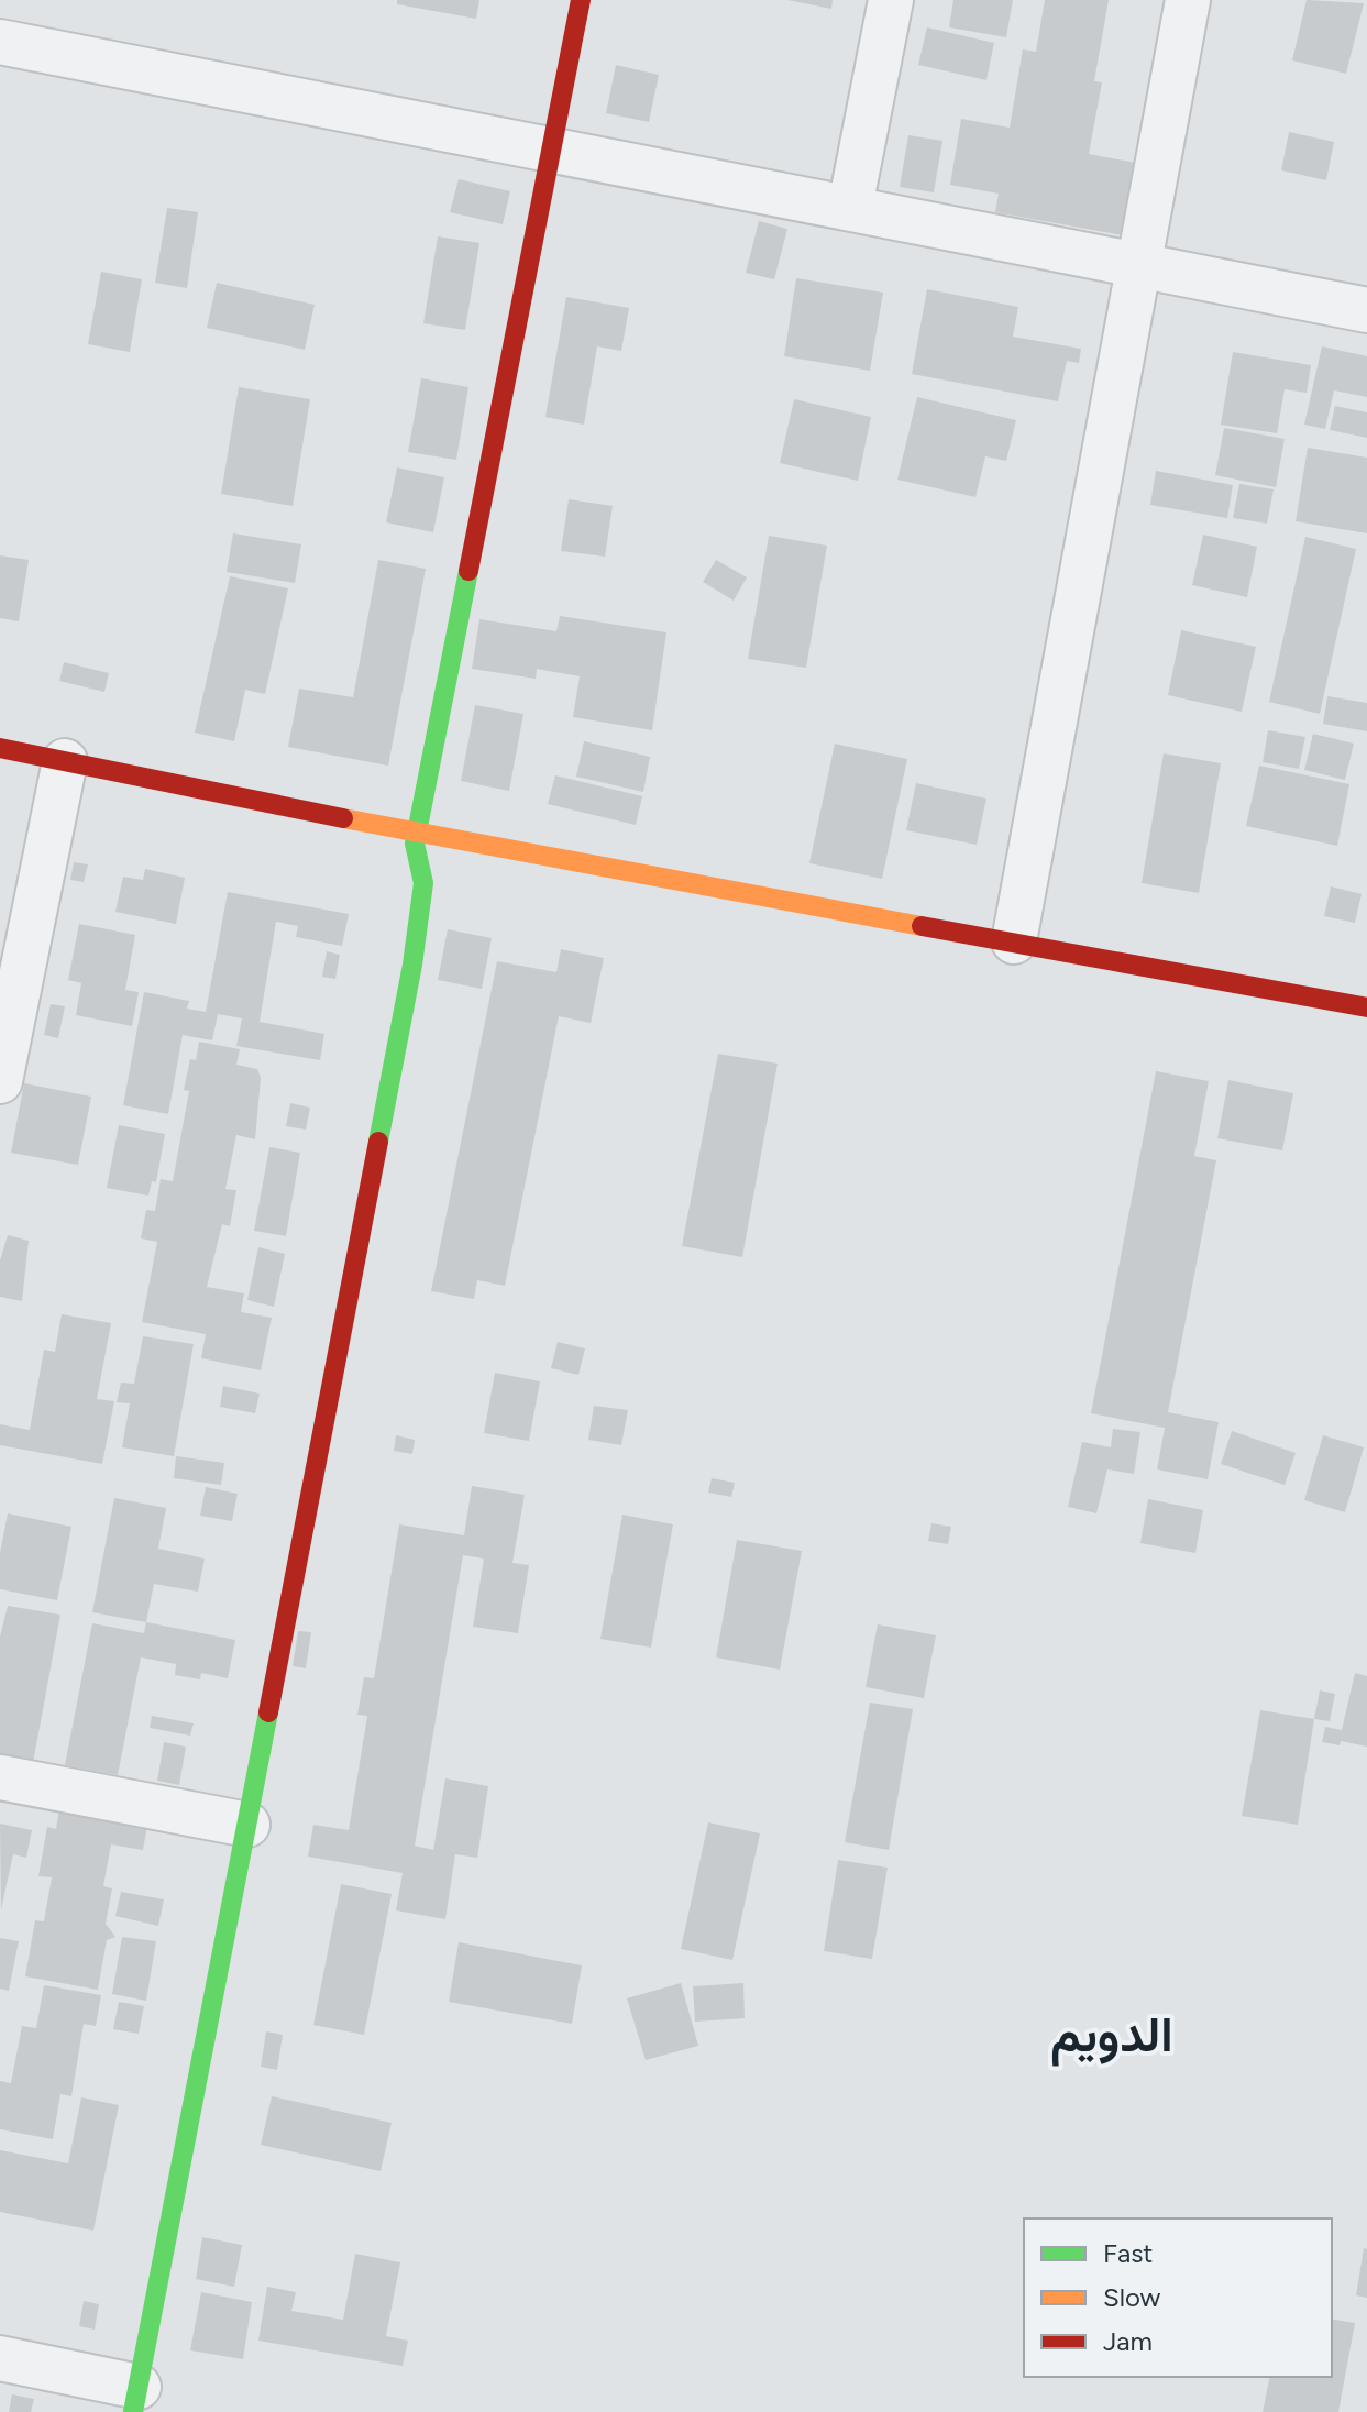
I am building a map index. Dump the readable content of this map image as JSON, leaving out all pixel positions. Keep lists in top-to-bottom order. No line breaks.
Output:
{"districts":["الدويم"],"legend":["Fast","Slow","Jam"]}
